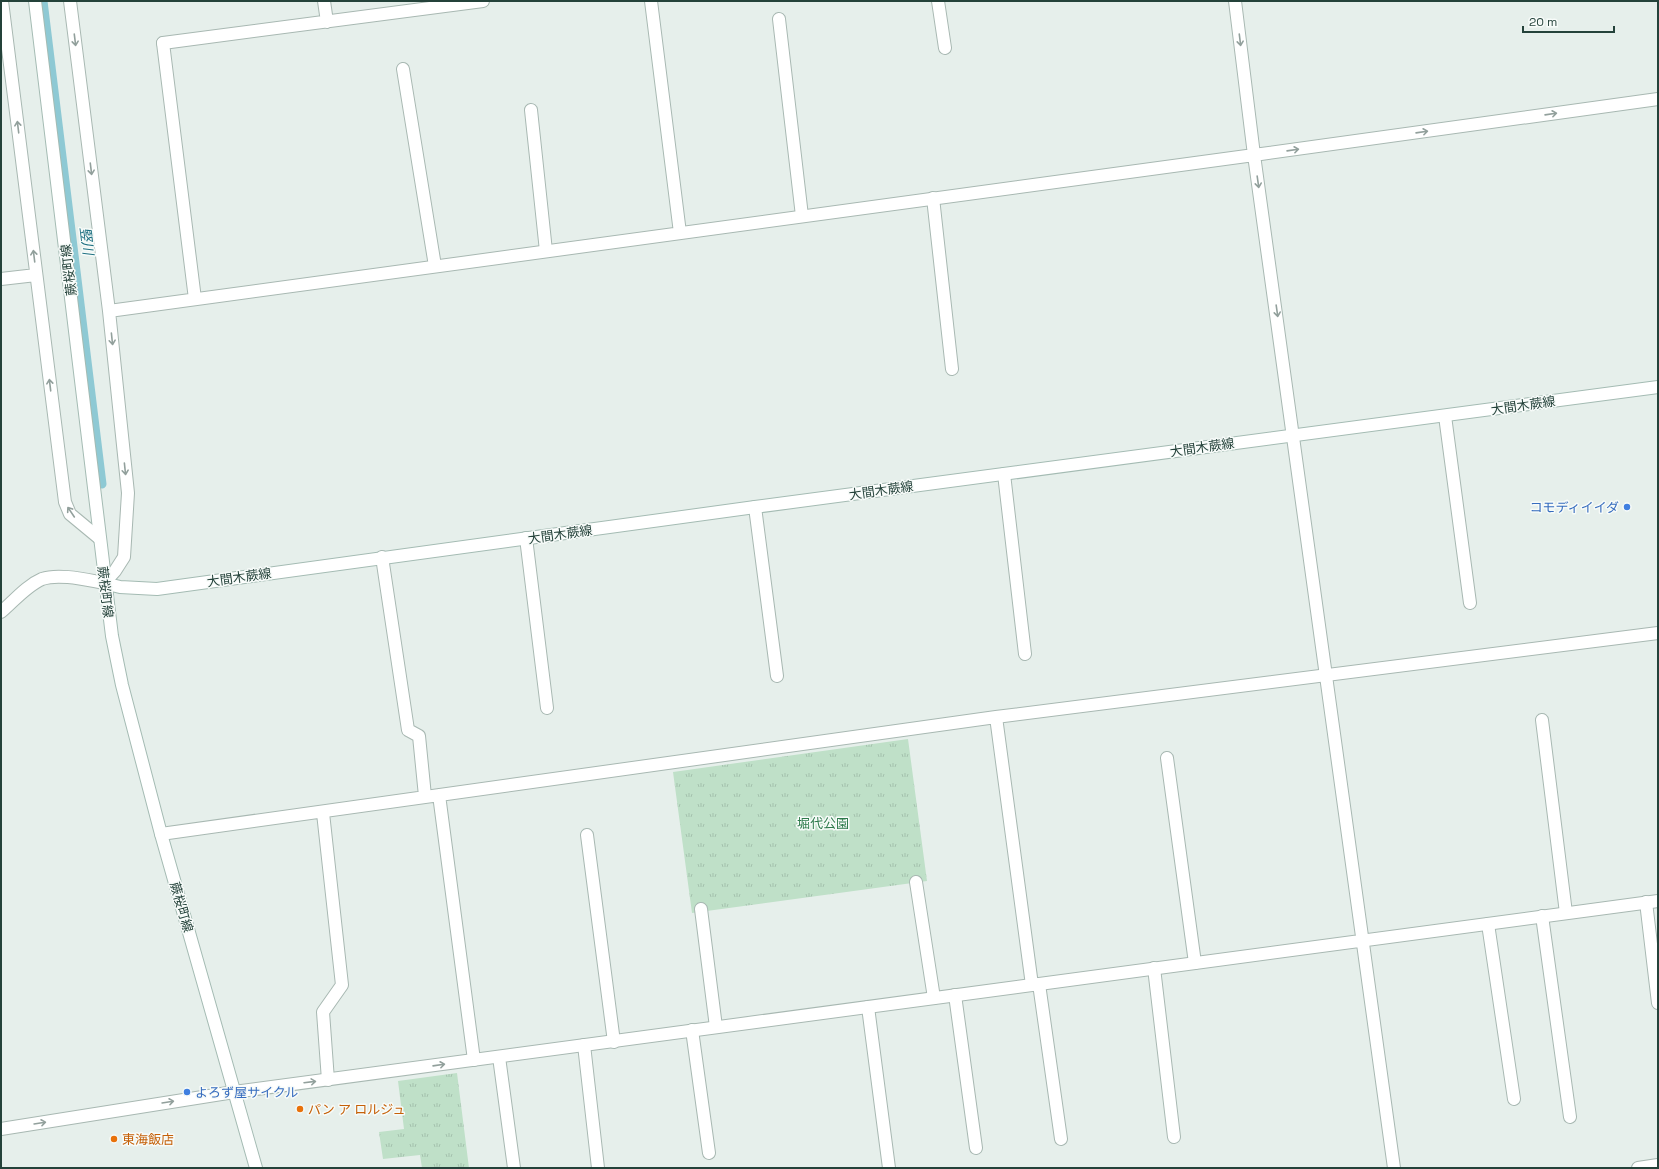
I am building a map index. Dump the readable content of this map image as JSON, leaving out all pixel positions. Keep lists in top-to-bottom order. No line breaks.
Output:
{"streets":{"street":["蕨桜町線","大間木蕨線"]},"crossings":[["蕨桜町線","大間木蕨線"]],"water":["竪川"],"parks":["堀代公園"],"places":["コモディイイダ","よろず屋サイクル","パン ア ロルジュ","東海飯店"],"scale_bar":"20 m"}
